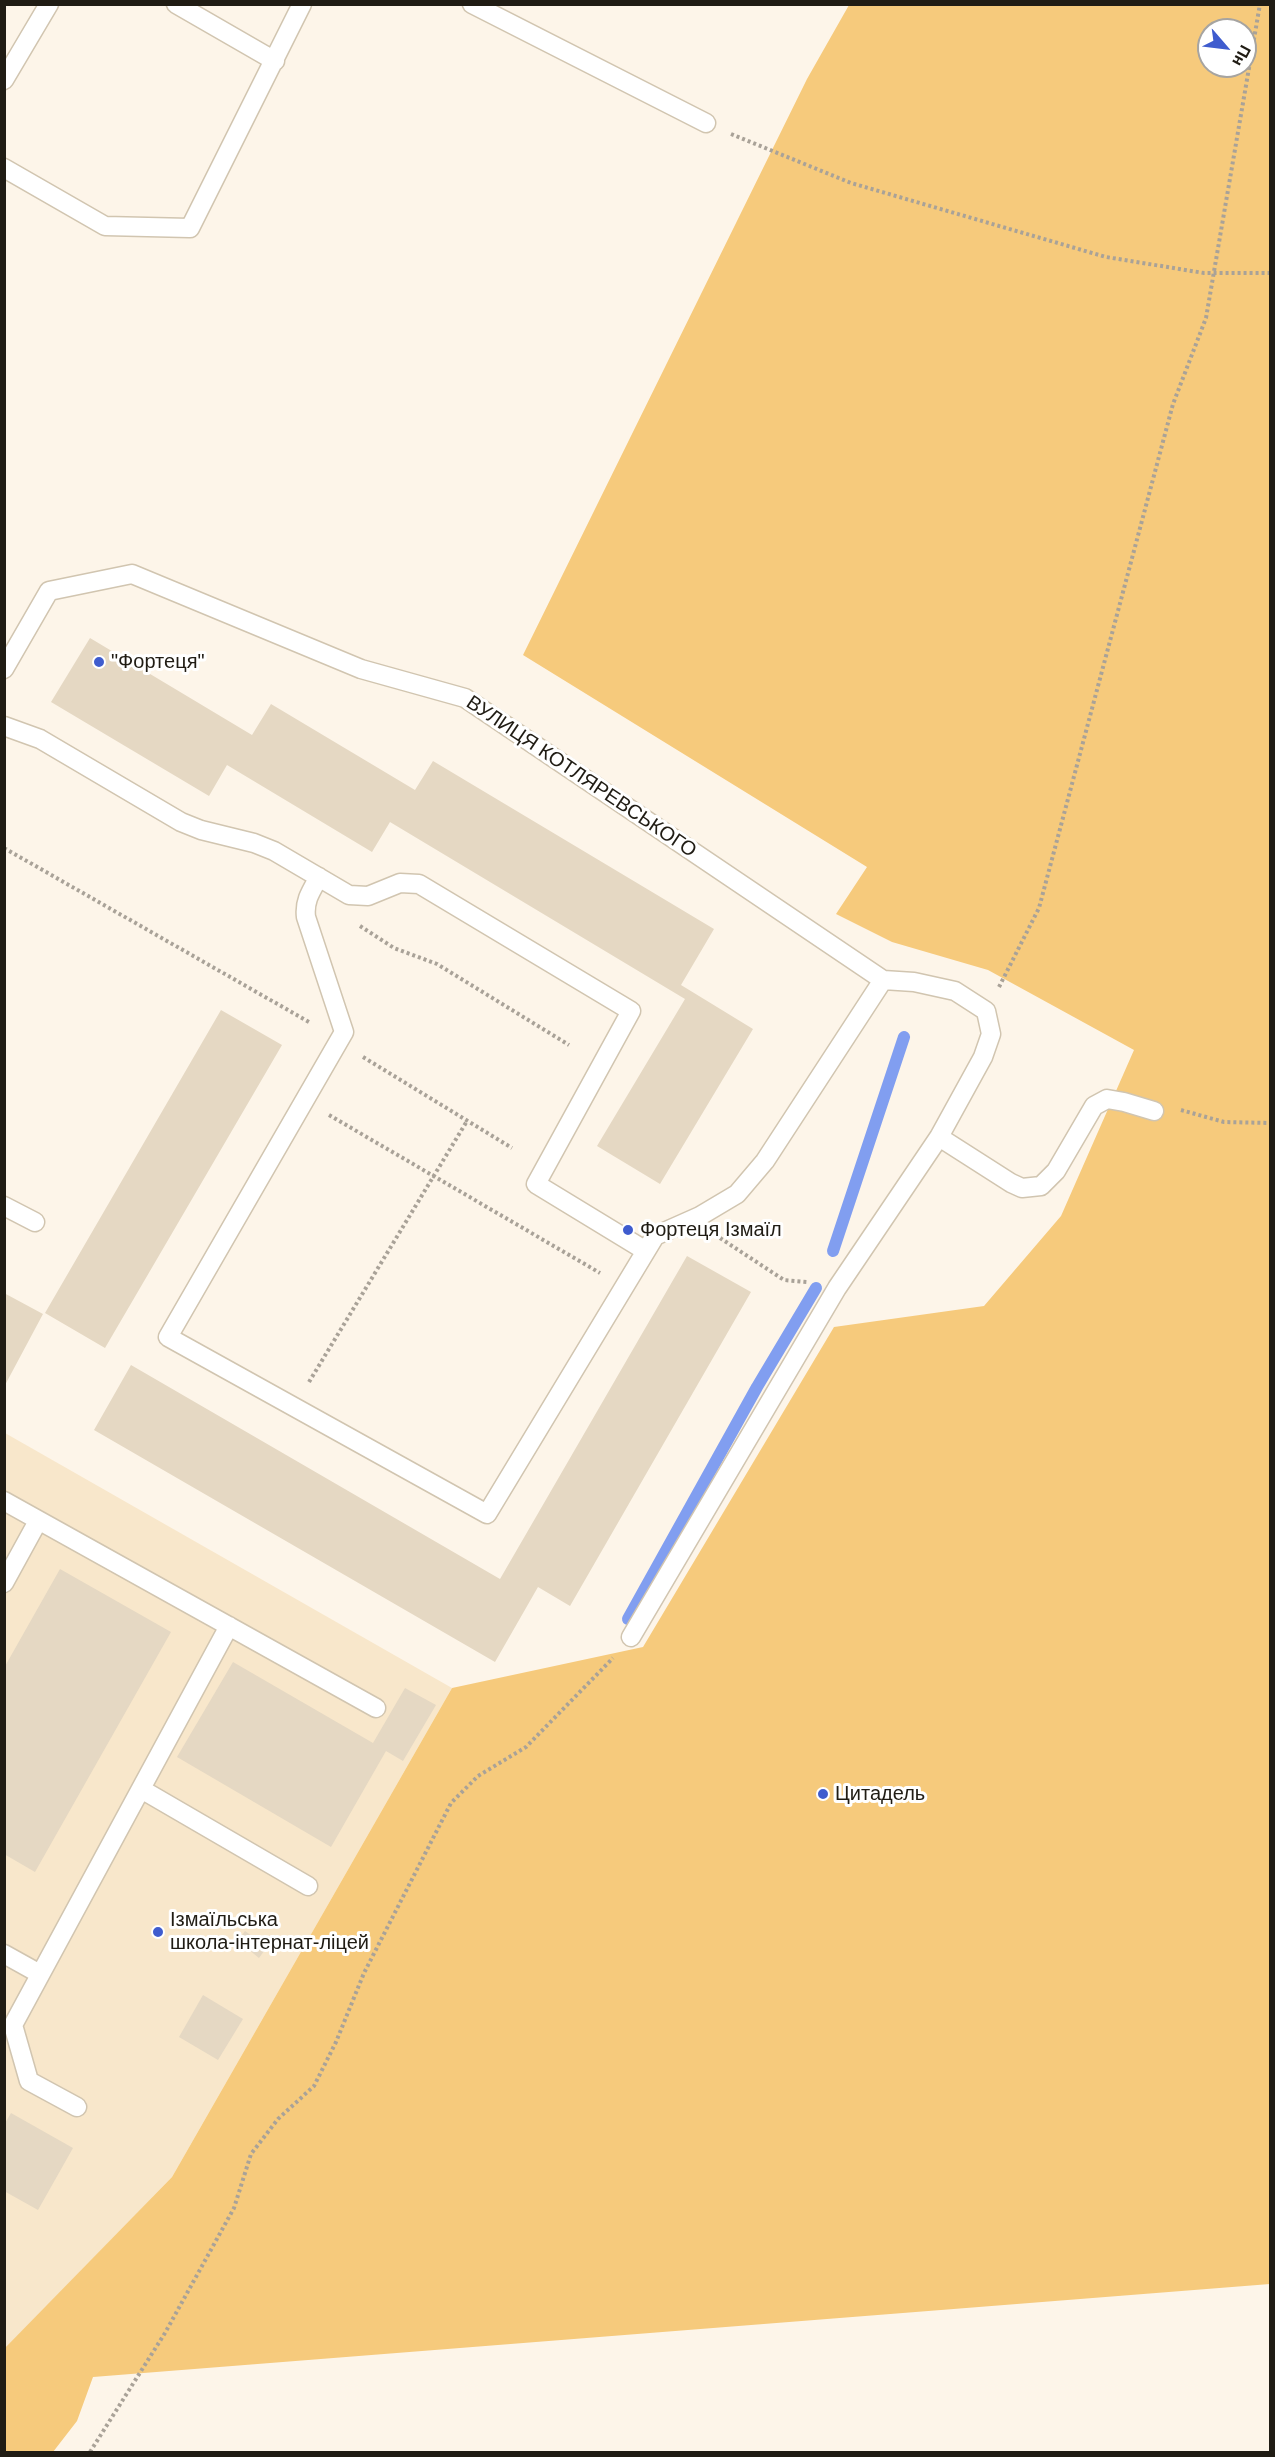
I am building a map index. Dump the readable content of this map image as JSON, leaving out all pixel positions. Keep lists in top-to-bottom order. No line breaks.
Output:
{"streets":{"lane":["ВУЛИЦЯ КОТЛЯРЕВСЬКОГО"]},"places":["\"Фортеця\"","Фортеця Ізмаїл","Цитадель","Ізмаїльська школа-інтернат-ліцей"],"north":"bottom right"}
